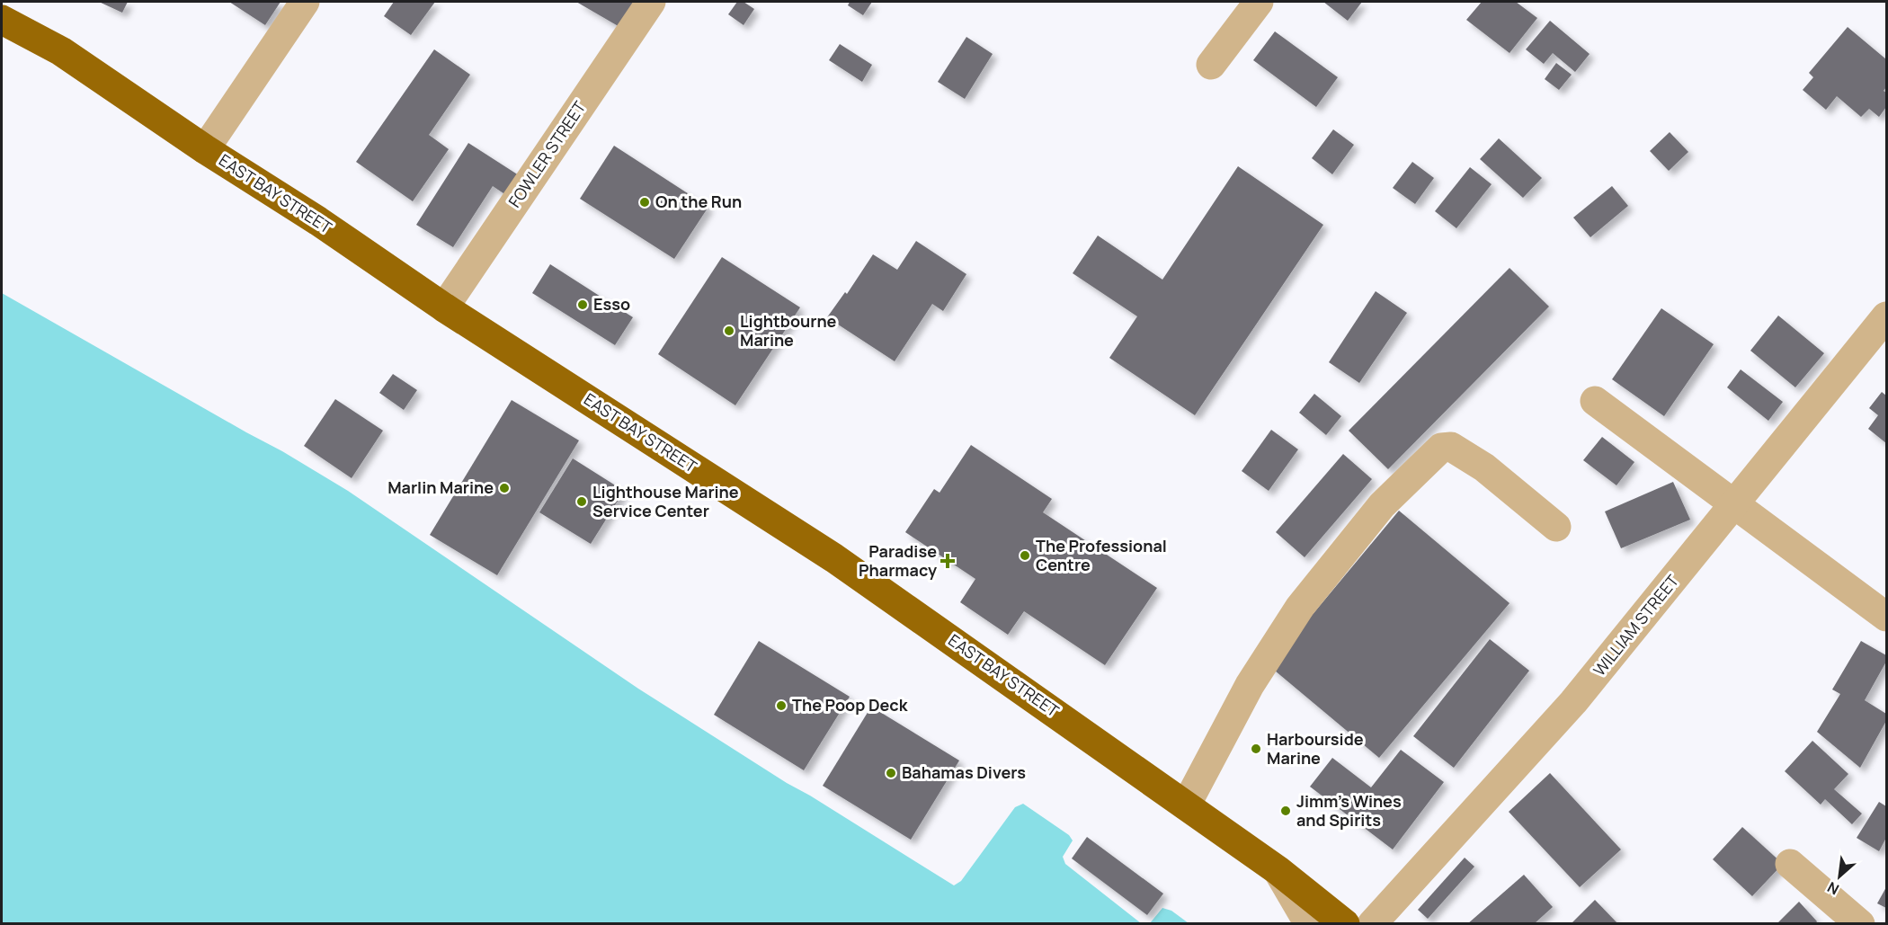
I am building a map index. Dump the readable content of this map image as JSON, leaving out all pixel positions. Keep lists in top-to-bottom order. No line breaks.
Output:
{"streets":{"highway":["EAST BAY STREET"],"street":["FOWLER STREET","WILLIAM STREET"]},"crossings":[["FOWLER STREET","EAST BAY STREET"]],"places":{"other":["On the Run","Esso","Lightbourne Marine","Marlin Marine","Lighthouse Marine Service Center","The Professional Centre","The Poop Deck","Harbourside Marine","Bahamas Divers","Jimm's Wines and Spirits"],"health":["Paradise Pharmacy"]},"north":"bottom left"}
